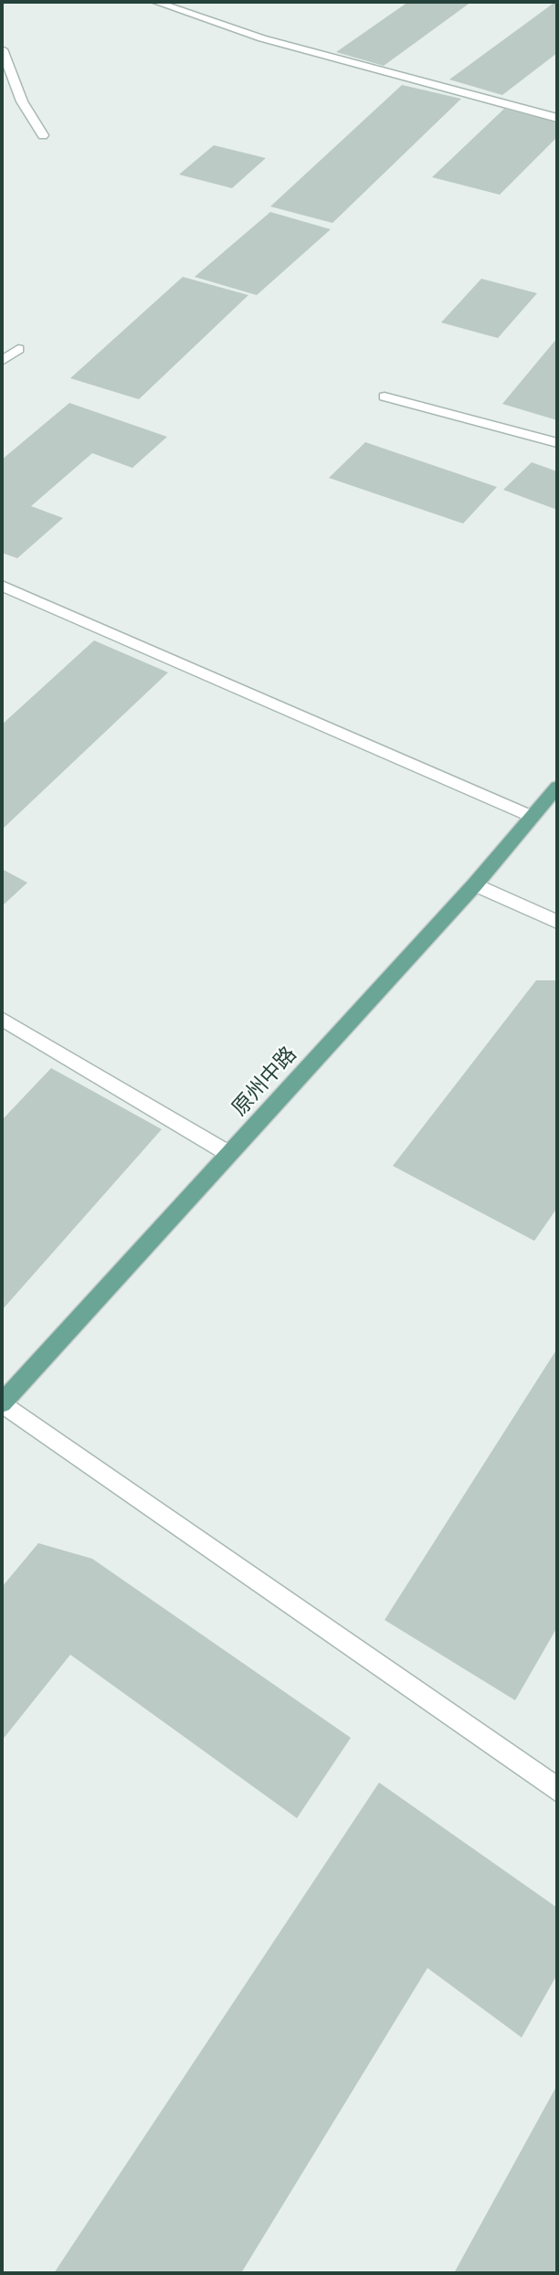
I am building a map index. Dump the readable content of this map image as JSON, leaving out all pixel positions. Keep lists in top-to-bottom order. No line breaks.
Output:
{"streets":{"main road":["原州中路"]}}
